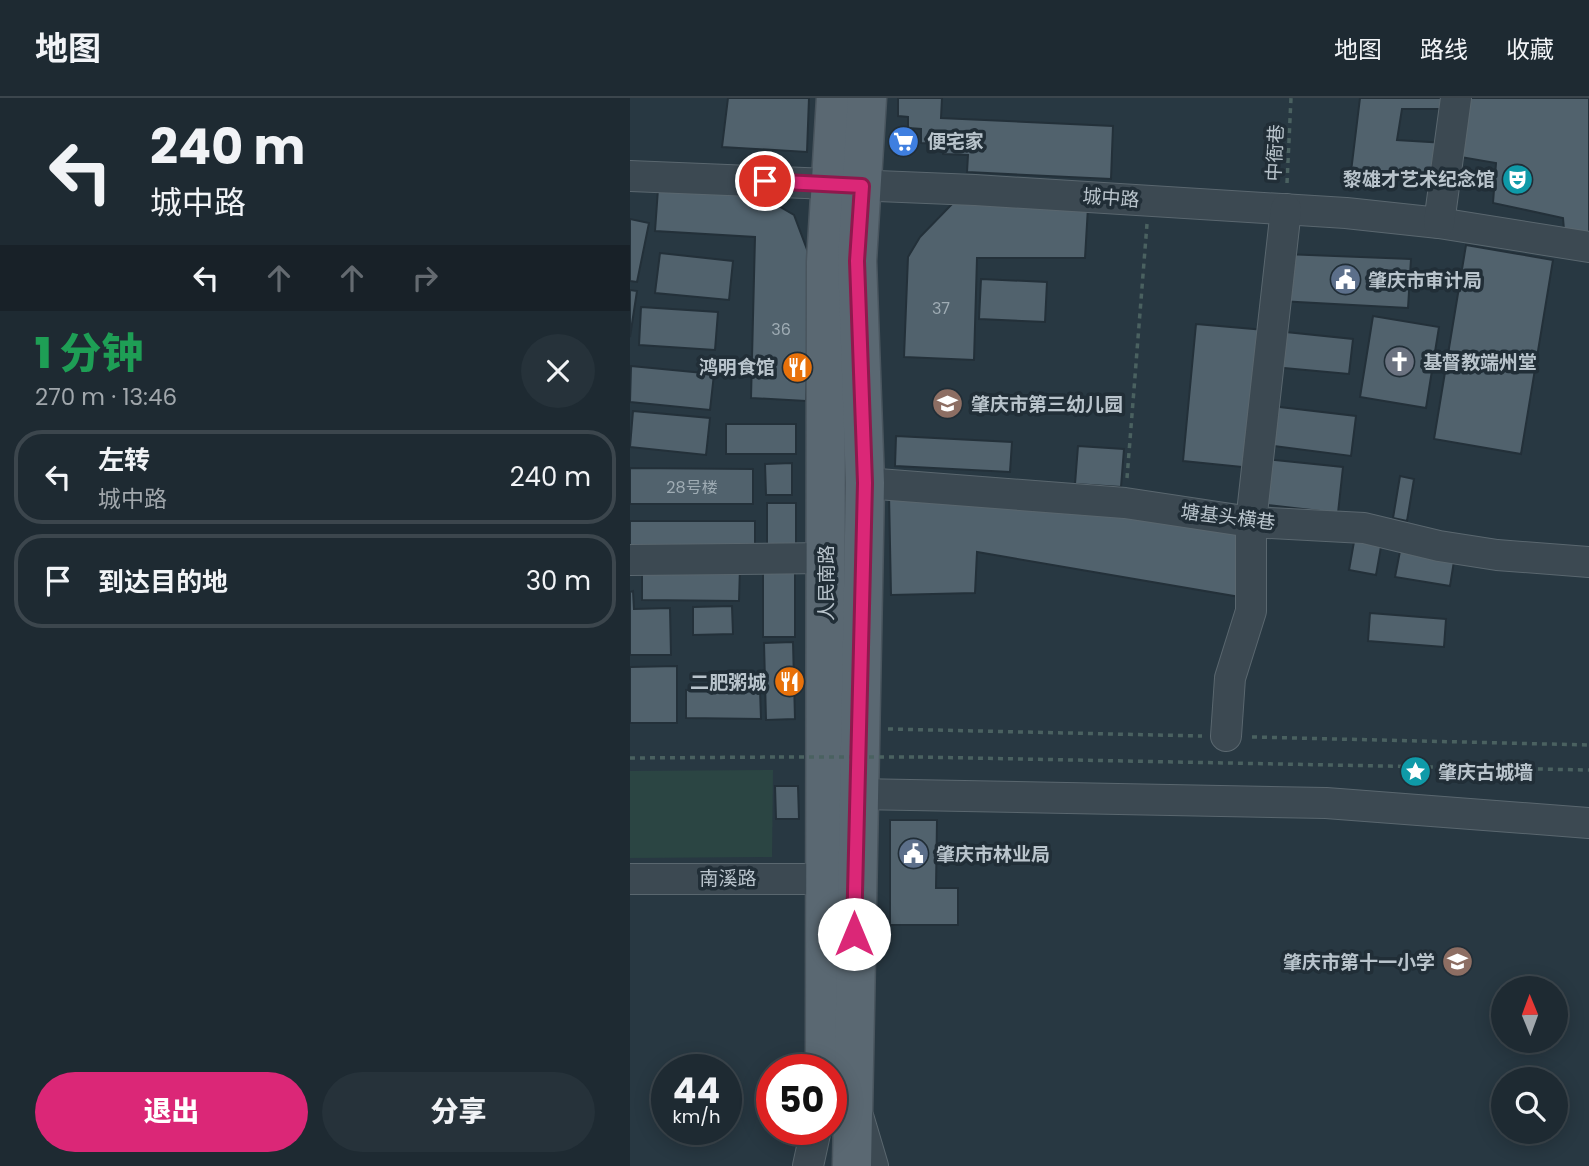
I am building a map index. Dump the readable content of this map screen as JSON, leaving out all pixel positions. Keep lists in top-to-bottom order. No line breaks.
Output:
{"streets":{"main road":["人民南路"],"street":["城中路","塘基头横巷","南溪路"],"path":["中衙巷"]},"crossings":[["中衙巷","城中路"],["城中路","人民南路"],["塘基头横巷","人民南路"],["人民南路","南溪路"]],"places":{"supermarket":["便宅家"],"theatre":["黎雄才艺术纪念馆"],"public building":["肇庆市审计局","肇庆市林业局"],"church":["基督教端州堂"],"restaurant":["鸿明食馆","二肥粥城"],"school or university":["肇庆市第三幼儿园","肇庆市第十一小学"],"place":["肇庆古城墙"]},"house_numbers":["37","36","28号楼"],"north":"top","page":{"header":"地图","nav":["地图","路线","收藏"],"turn":["240 m","城中路"],"heading":["1 分钟","270 m · 13:46"],"list":[{"name":"左转","note":"城中路","value":"240 m"},{"name":"到达目的地","value":"30 m"}],"speed":"44 km/h","limit":"50","buttons":["退出","分享"]}}
